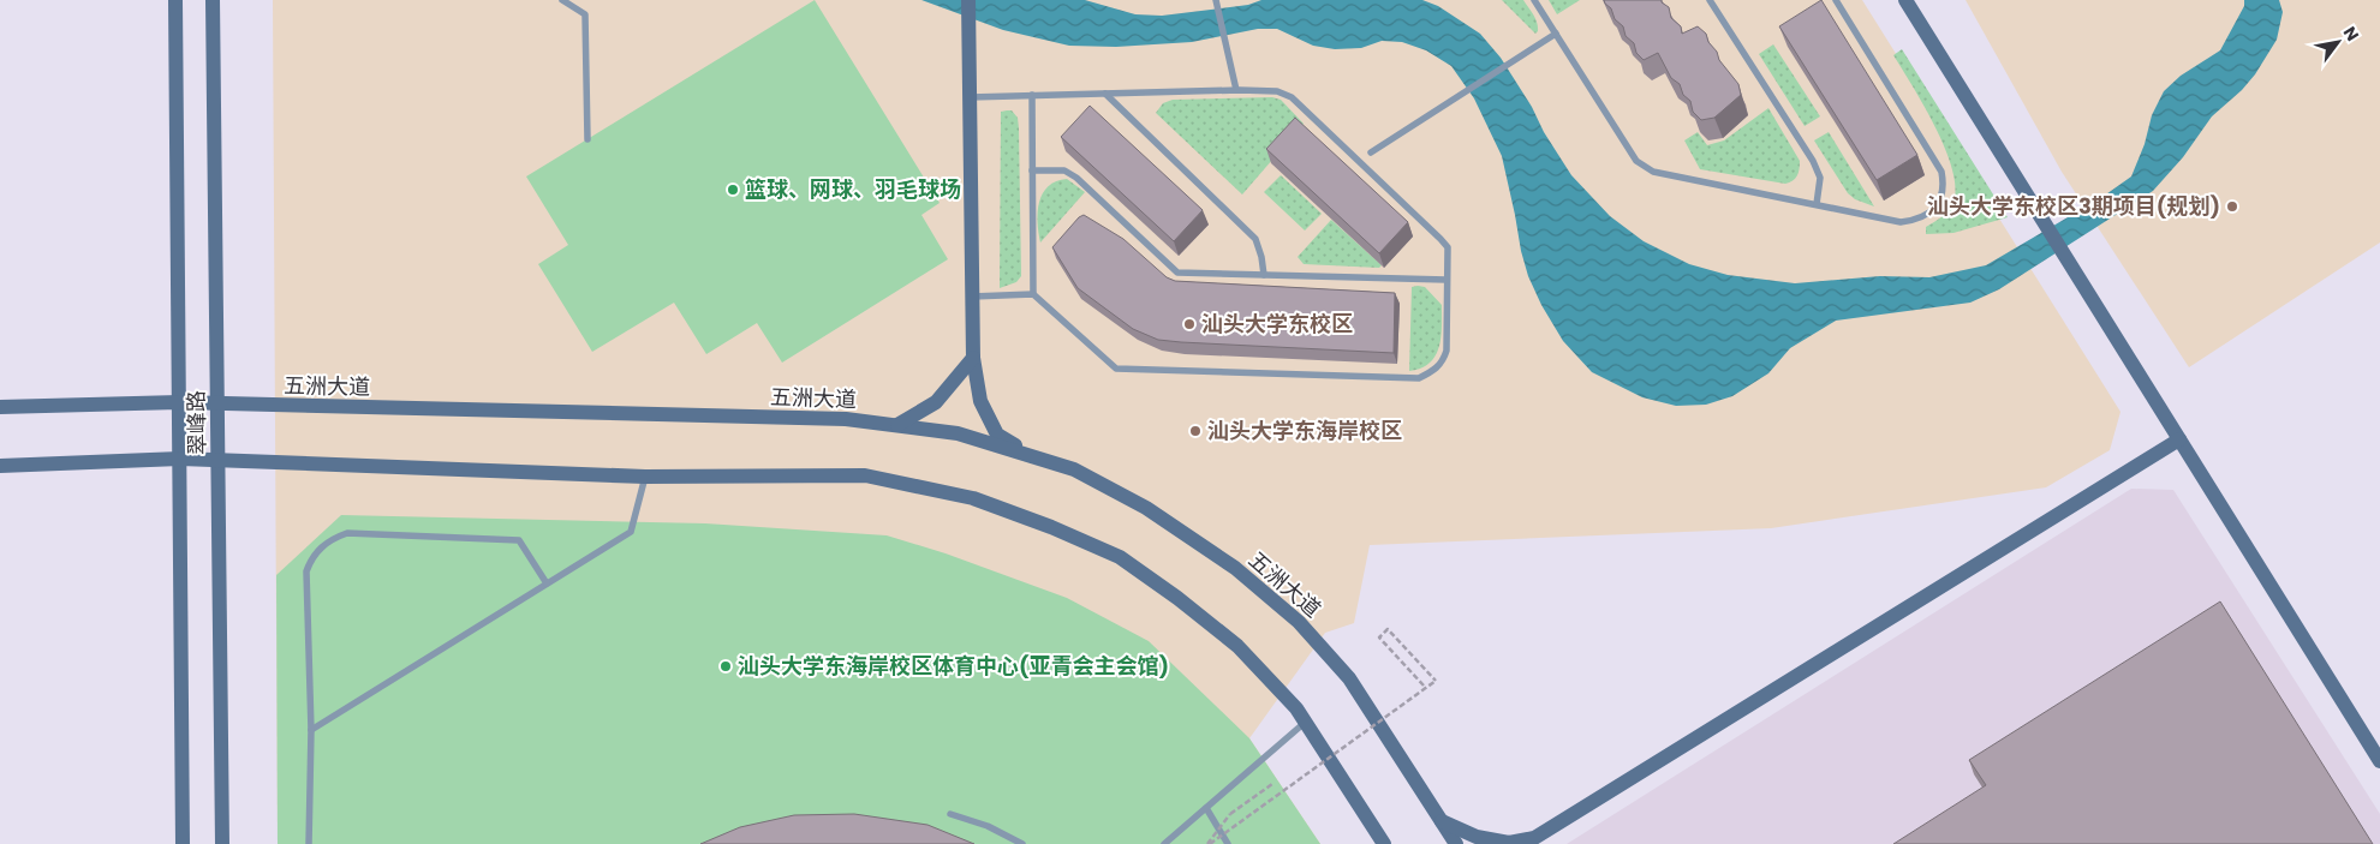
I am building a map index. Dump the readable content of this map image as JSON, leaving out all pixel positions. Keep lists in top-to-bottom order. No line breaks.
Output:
{"streets":{"main road":["五洲大道","翠峰路"]},"crossings":[["五洲大道","翠峰路"]],"places":["篮球、网球、羽毛球场","汕头大学东校区3期项目(规划)","汕头大学东校区","汕头大学东海岸校区","汕头大学东海岸校区体育中心(亚青会主会馆)"],"north":"top right"}
